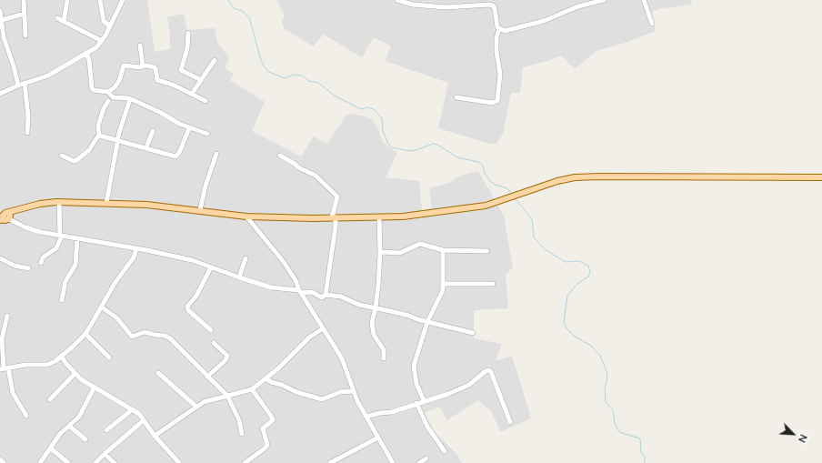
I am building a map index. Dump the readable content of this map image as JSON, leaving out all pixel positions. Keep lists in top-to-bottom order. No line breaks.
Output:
{"north":"bottom right"}
